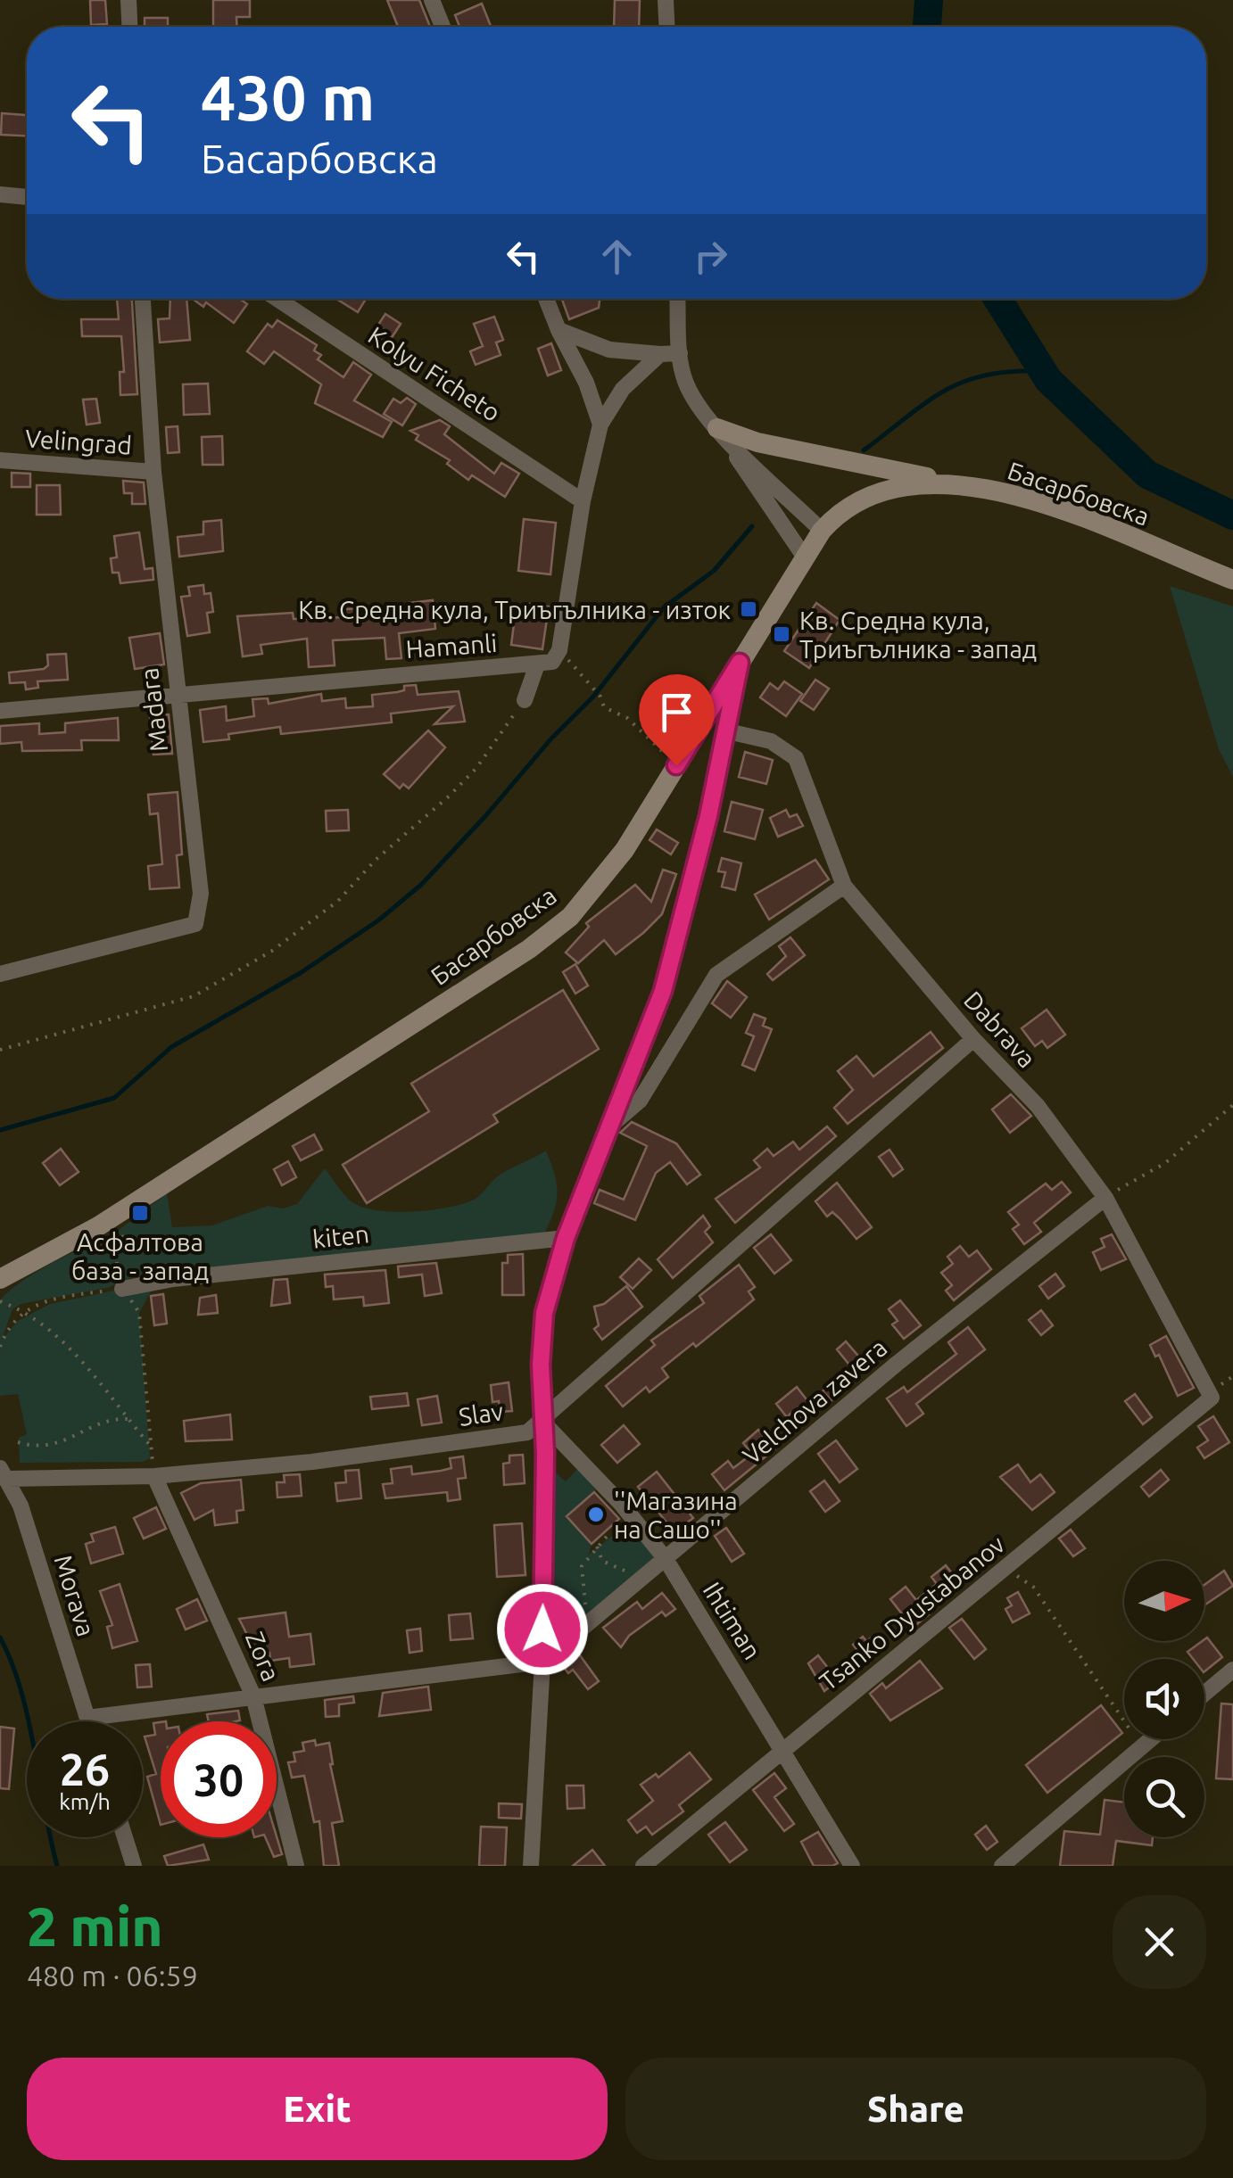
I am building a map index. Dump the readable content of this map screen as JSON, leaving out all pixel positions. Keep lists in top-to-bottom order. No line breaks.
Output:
{"streets":{"street":["Kolyu Ficheto","Velingrad","Басарбовска","Hamanli","Madara","Dabrava","kiten","Velchova zavera","Slav","Morava","Tsanko Dyustabanov","Ihtiman","Zora"]},"crossings":[["Velingrad","Madara"],["Hamanli","Madara"],["Dabrava","Velchova zavera"],["Dabrava","Tsanko Dyustabanov"],["Velchova zavera","Ihtiman"],["Slav","Morava"],["Slav","Ihtiman"],["Slav","Zora"],["Tsanko Dyustabanov","Ihtiman"]],"places":{"transit":["Кв. Средна кула, Триъгълника - изток","Кв. Средна кула, Триъгълника - запад","Асфалтова база - запад"],"other":["''Магазина на Сашо''"]},"north":"right","page":{"turn":["430 m","Басарбовска"],"speed":"26 km/h","limit":"30","heading":["2 min","480 m · 06:59"],"buttons":["Exit","Share"]}}
